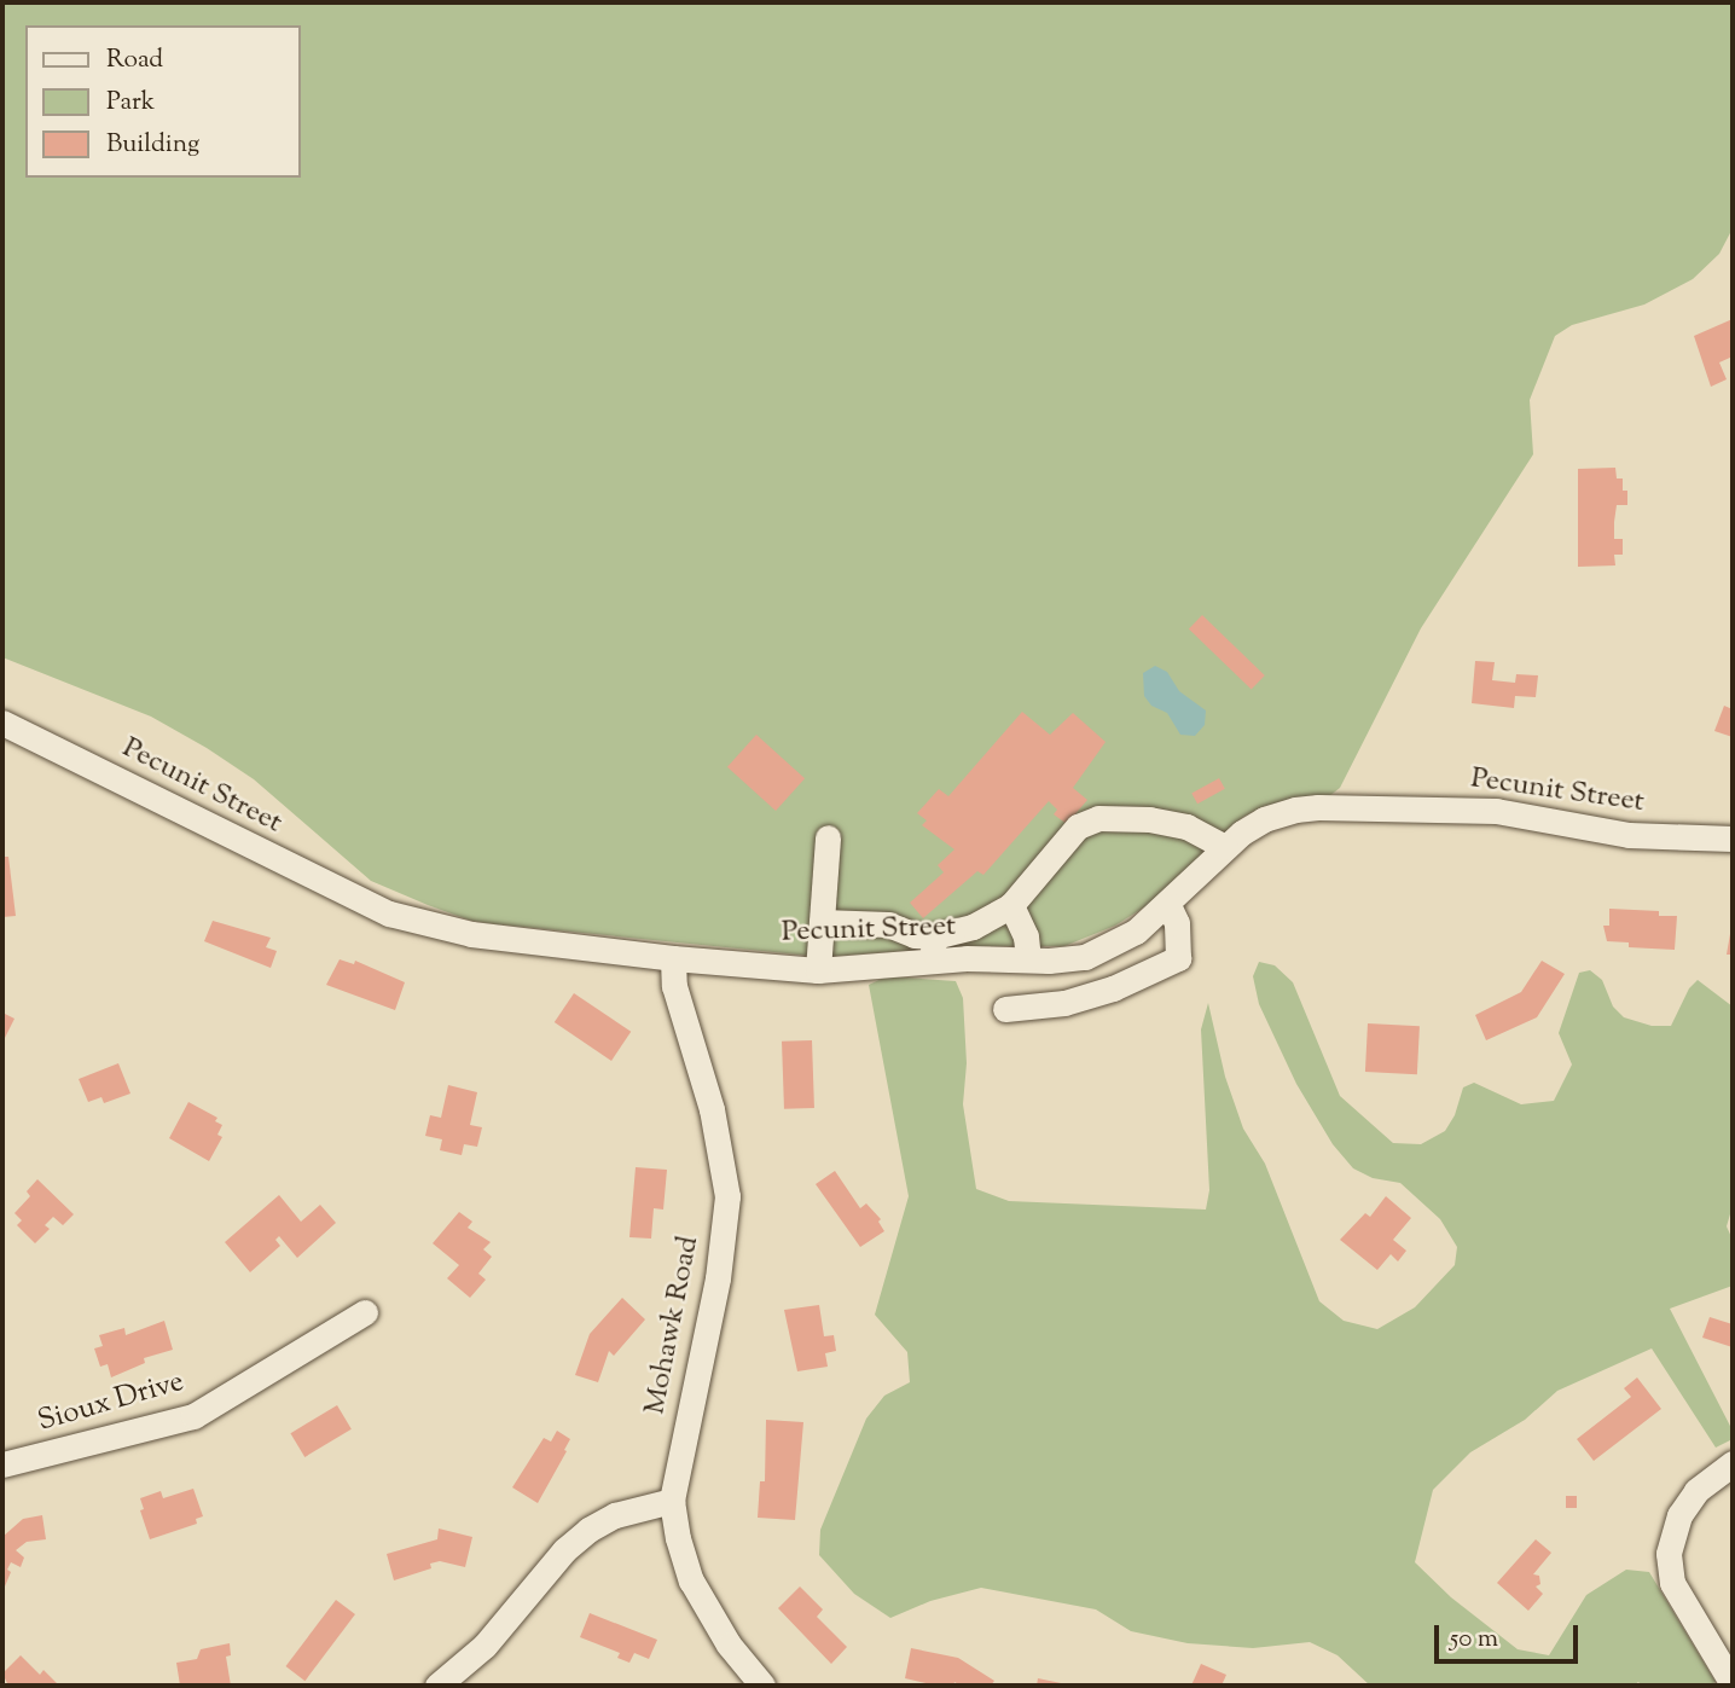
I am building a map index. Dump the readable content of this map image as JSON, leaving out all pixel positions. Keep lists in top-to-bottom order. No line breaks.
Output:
{"streets":{"street":["Pecunit Street","Mohawk Road","Sioux Drive"]},"crossings":[["Pecunit Street","Mohawk Road"]],"legend":["Road","Park","Building"],"scale_bar":"50 m"}
